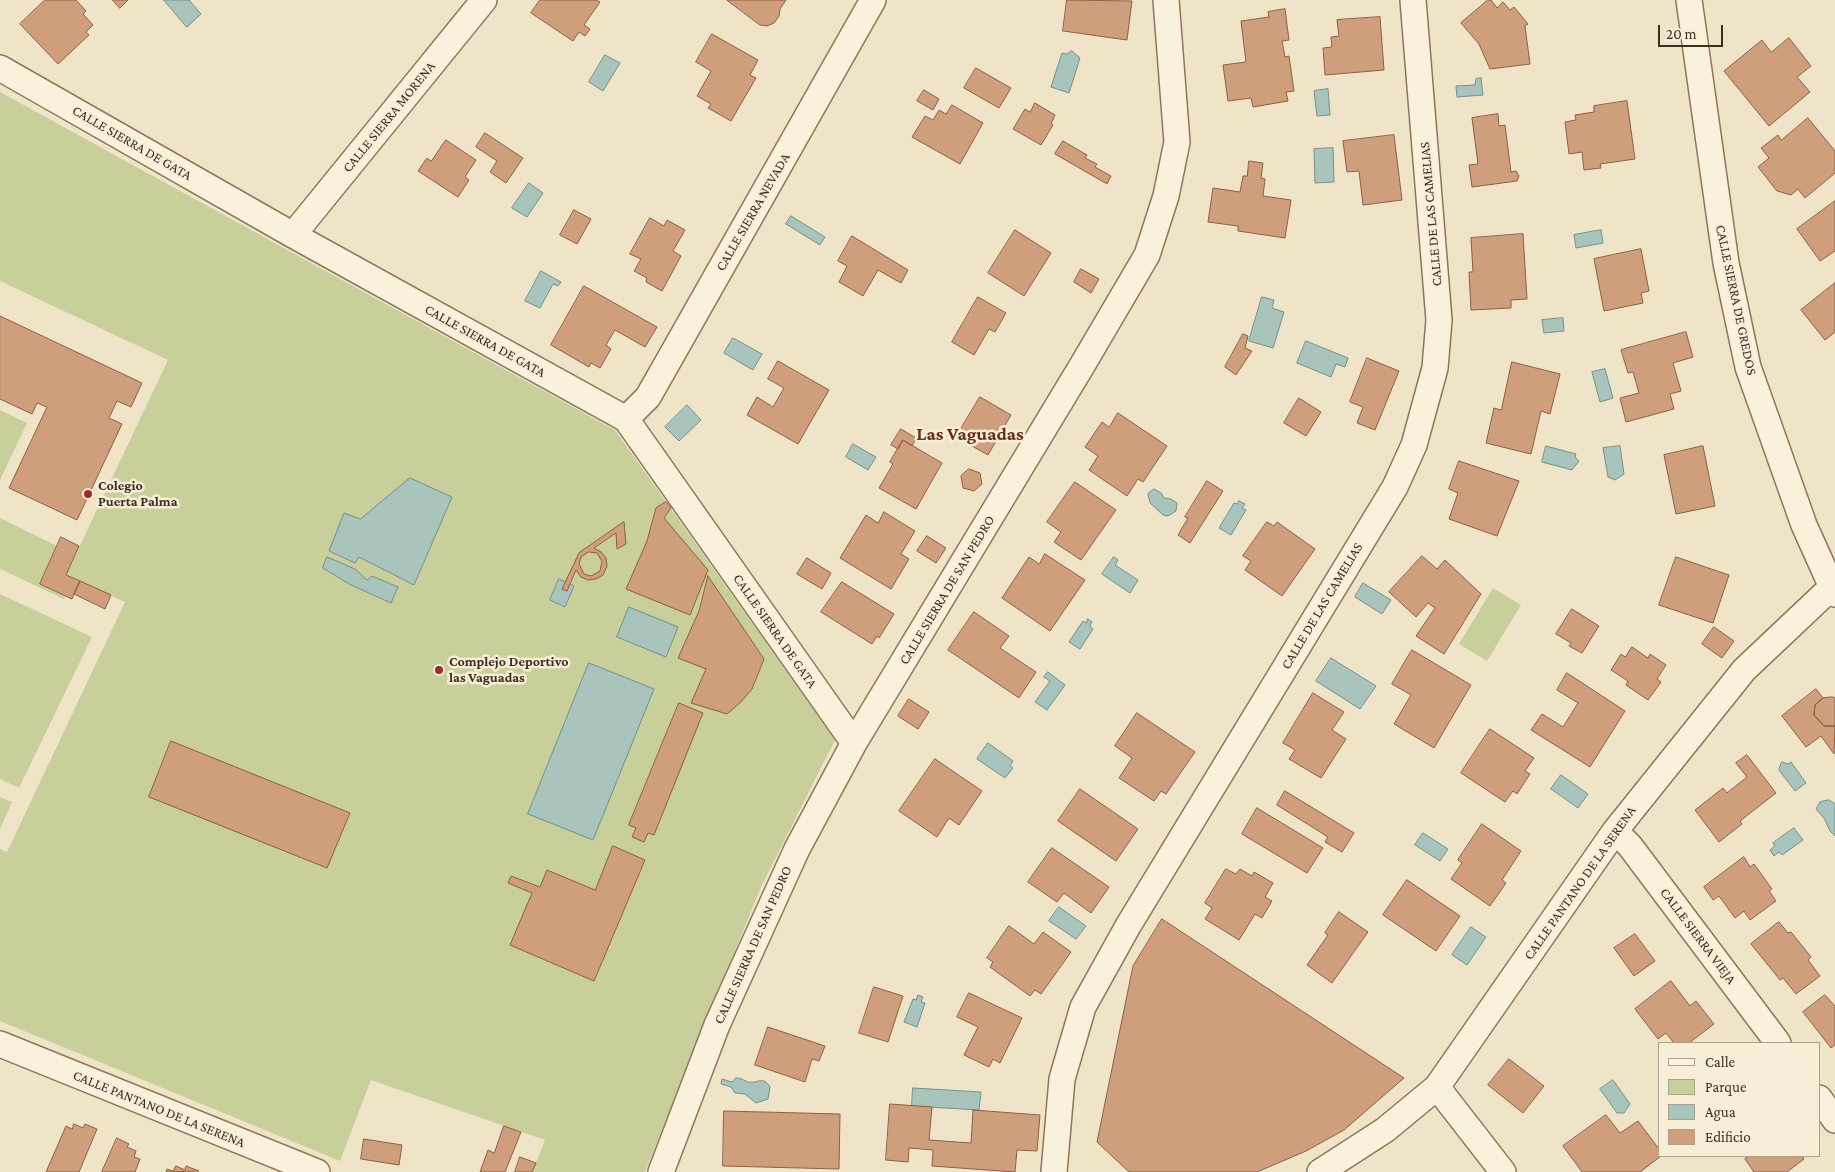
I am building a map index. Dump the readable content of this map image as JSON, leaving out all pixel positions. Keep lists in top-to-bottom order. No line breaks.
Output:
{"streets":{"street":["CALLE SIERRA MORENA","CALLE SIERRA DE GATA","CALLE SIERRA NEVADA","CALLE DE LAS CAMELIAS","CALLE SIERRA DE GREDOS","CALLE SIERRA DE SAN PEDRO","CALLE PANTANO DE LA SERENA","CALLE SIERRA VIEJA"]},"crossings":[["CALLE SIERRA MORENA","CALLE SIERRA DE GATA"],["CALLE SIERRA DE GATA","CALLE SIERRA NEVADA"],["CALLE SIERRA DE GATA","CALLE SIERRA DE SAN PEDRO"],["CALLE SIERRA DE GREDOS","CALLE PANTANO DE LA SERENA"],["CALLE PANTANO DE LA SERENA","CALLE SIERRA VIEJA"]],"districts":["Las Vaguadas"],"places":["Colegio Puerta Palma","Complejo Deportivo las Vaguadas"],"legend":["Calle","Parque","Agua","Edificio"],"scale_bar":"20 m"}
